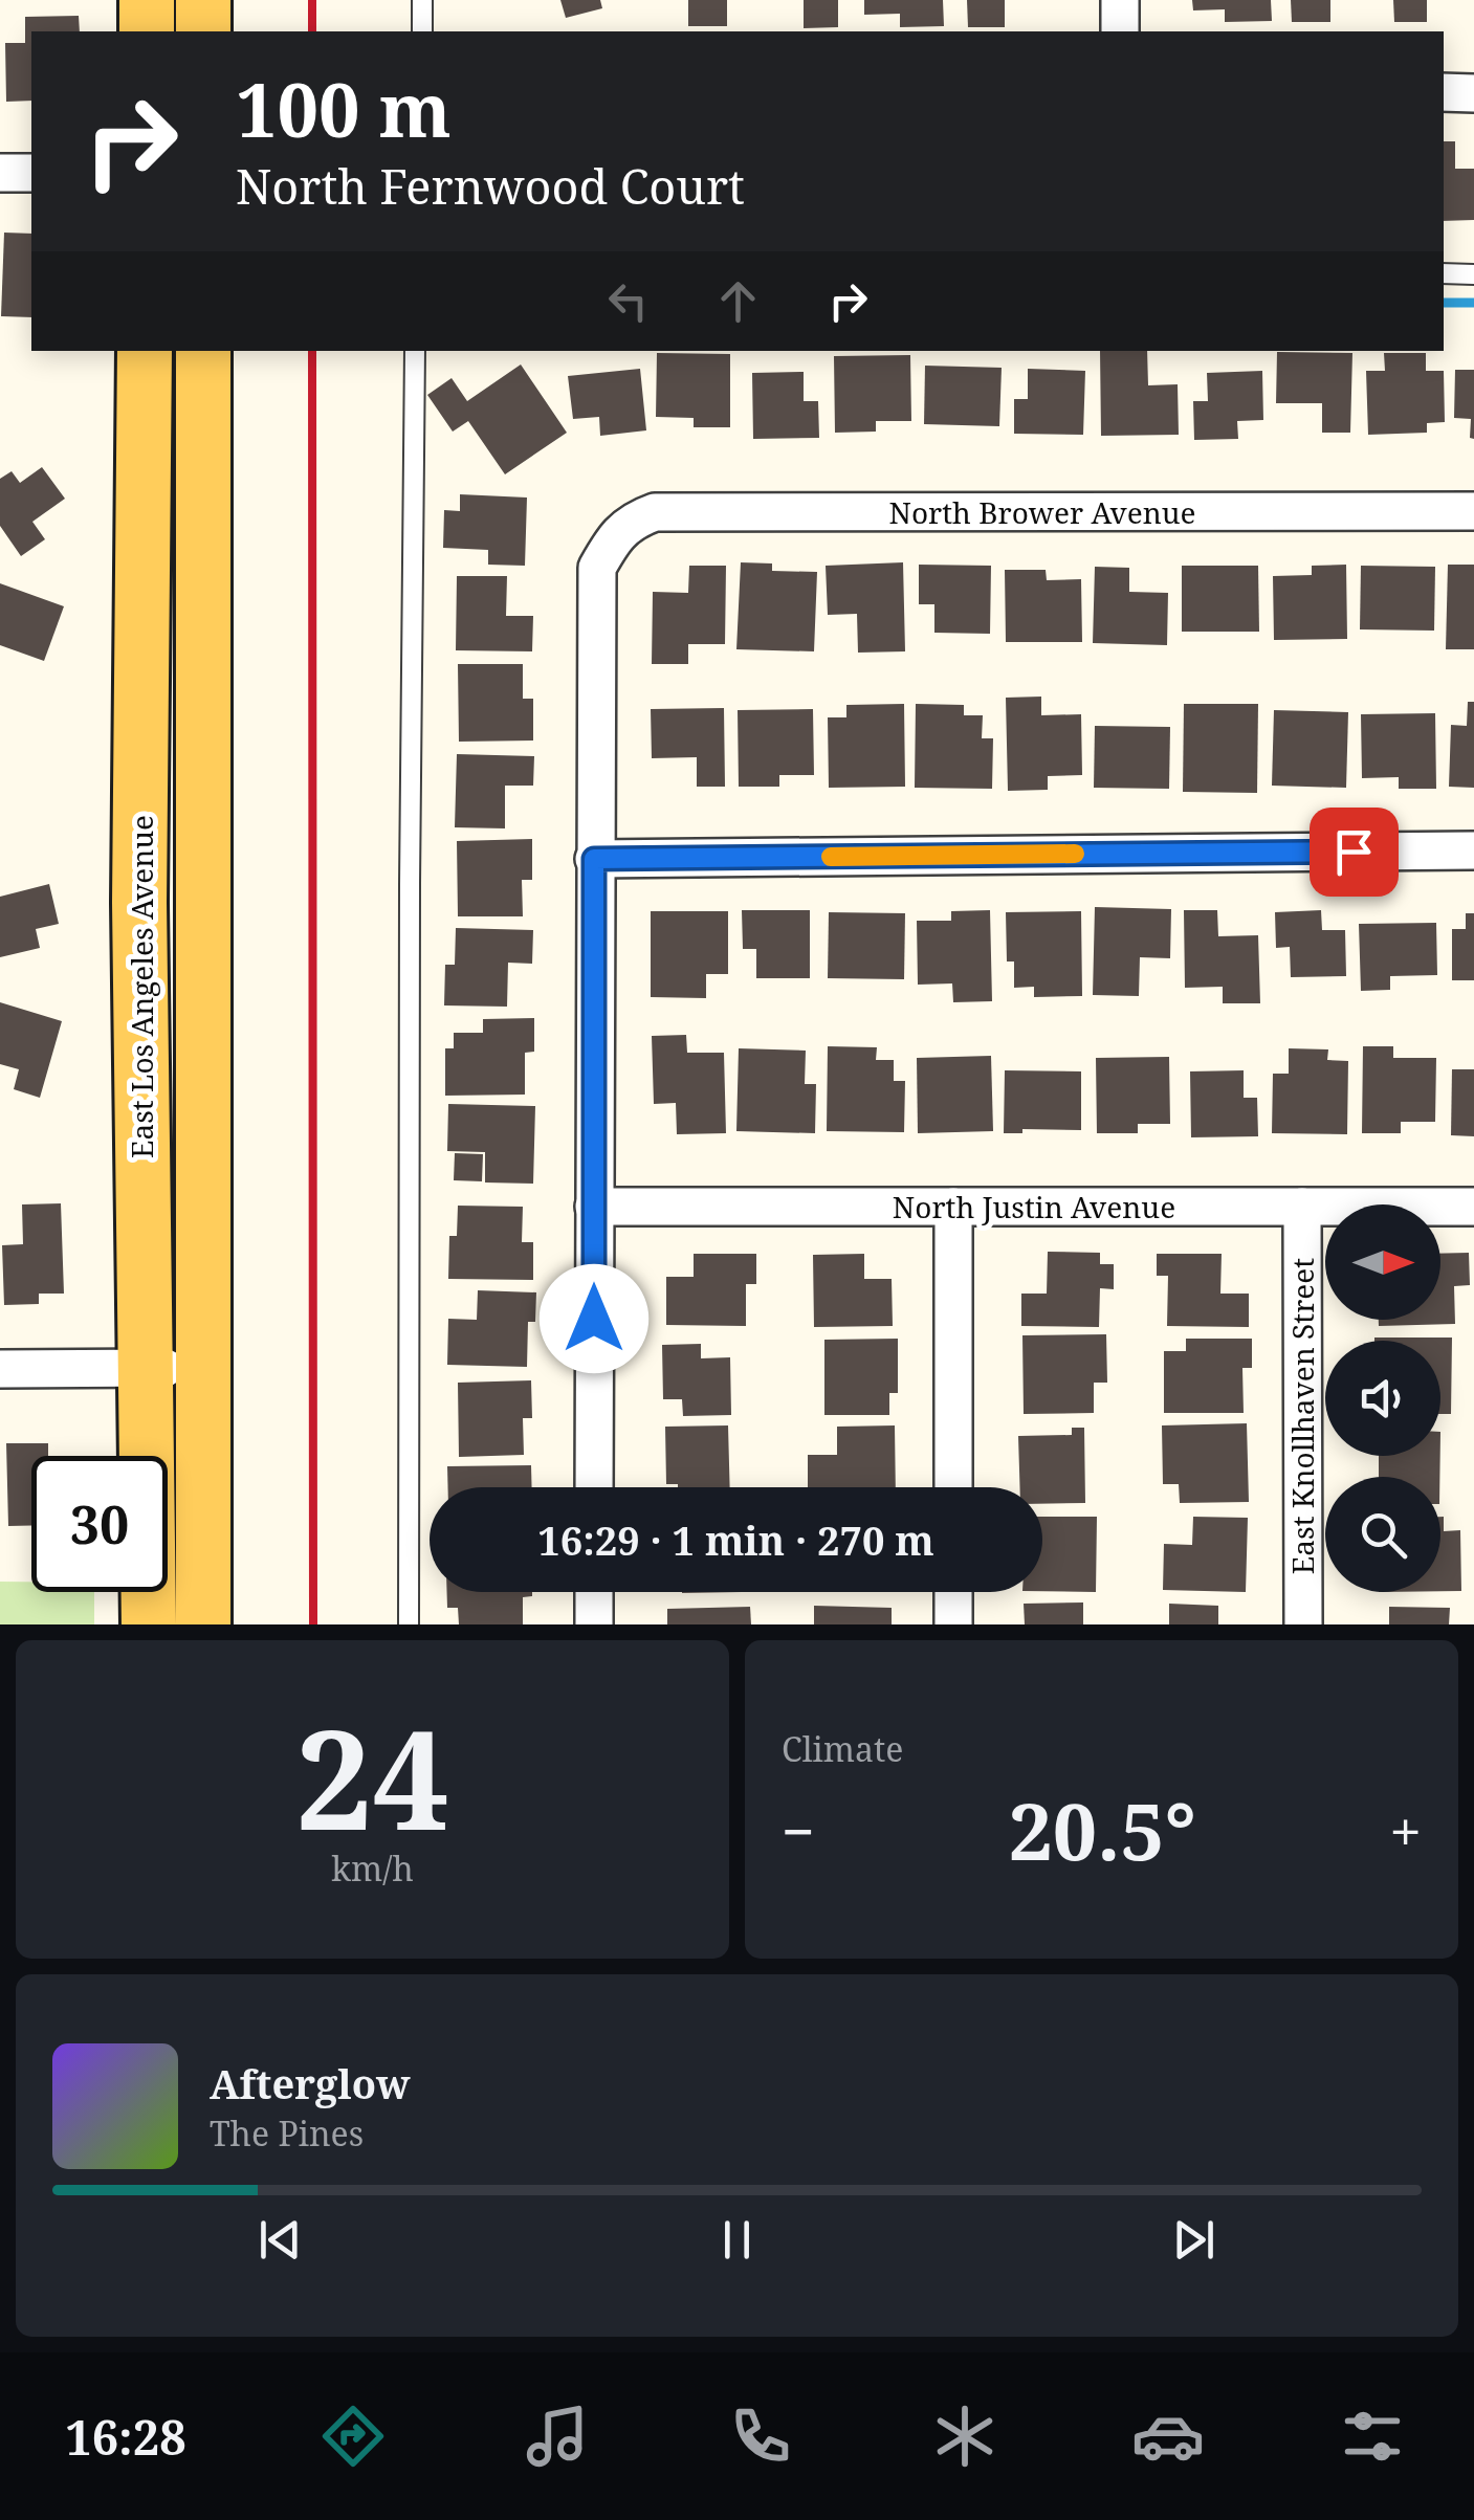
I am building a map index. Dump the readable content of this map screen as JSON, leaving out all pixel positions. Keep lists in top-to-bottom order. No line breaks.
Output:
{"streets":{"main road":["East Los Angeles Avenue"],"street":["North Brower Avenue","North Justin Avenue","East Knollhaven Street"]},"crossings":[["North Justin Avenue","East Knollhaven Street"]],"north":"right","page":{"turn":["100 m","North Fernwood Court"],"limit":"30","trip":"16:29 · 1 min · 270 m","tile":[["24","km/h"],"Climate"],"heat":["−","20.5°","+"],"song":["Afterglow","The Pines"],"tabs":"16:28"}}
